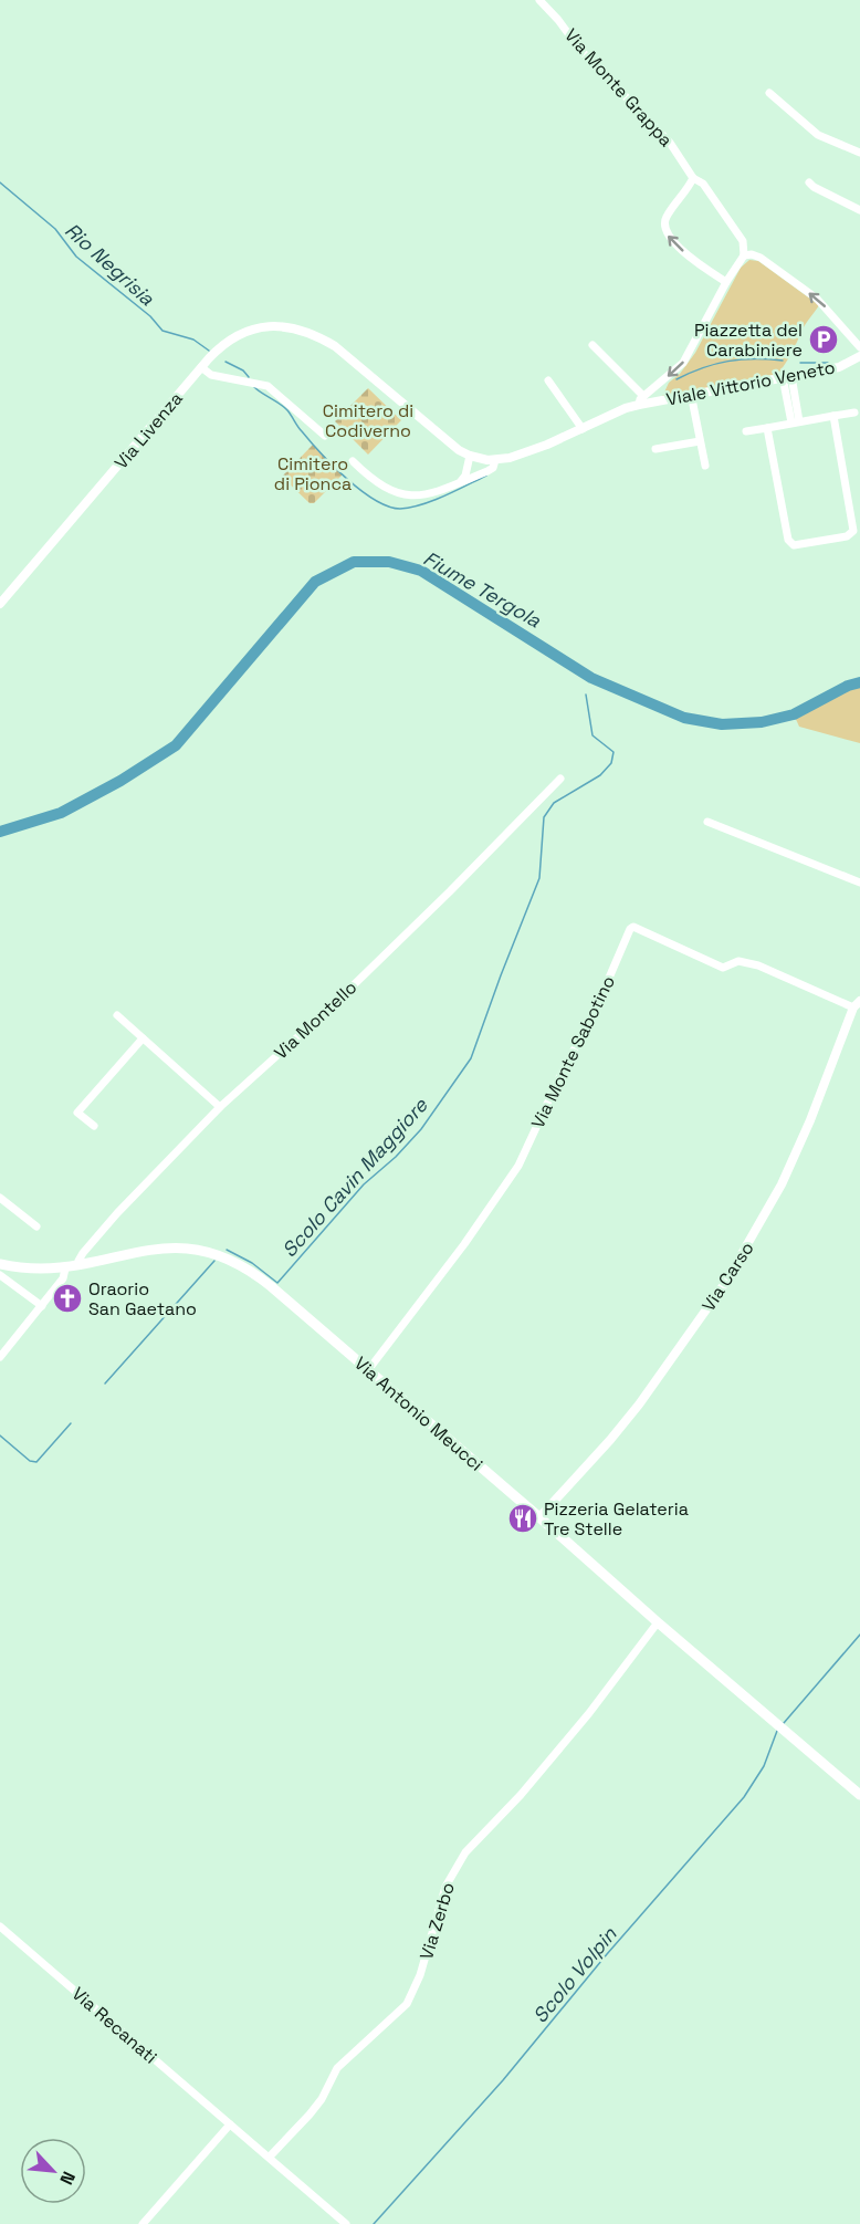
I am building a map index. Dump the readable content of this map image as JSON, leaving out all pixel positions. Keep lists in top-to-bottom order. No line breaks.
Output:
{"streets":{"main road":["Via Antonio Meucci"],"street":["Via Monte Grappa","Viale Vittorio Veneto","Via Livenza","Via Montello","Via Monte Sabotino","Via Carso","Via Zerbo","Via Recanati"]},"crossings":[["Via Montello","Via Antonio Meucci"],["Via Monte Sabotino","Via Carso"],["Via Monte Sabotino","Via Antonio Meucci"],["Via Carso","Via Antonio Meucci"],["Via Antonio Meucci","Via Zerbo"],["Via Zerbo","Via Recanati"]],"water":["Rio Negrisia","Fiume Tergola","Scolo Cavin Maggiore","Scolo Volpin"],"parks":["Cimitero di Codiverno","Cimitero di Pionca"],"places":{"parking":["Piazzetta del Carabiniere"],"church":["Oraorio San Gaetano"],"restaurant":["Pizzeria Gelateria Tre Stelle"]},"north":"bottom right"}
